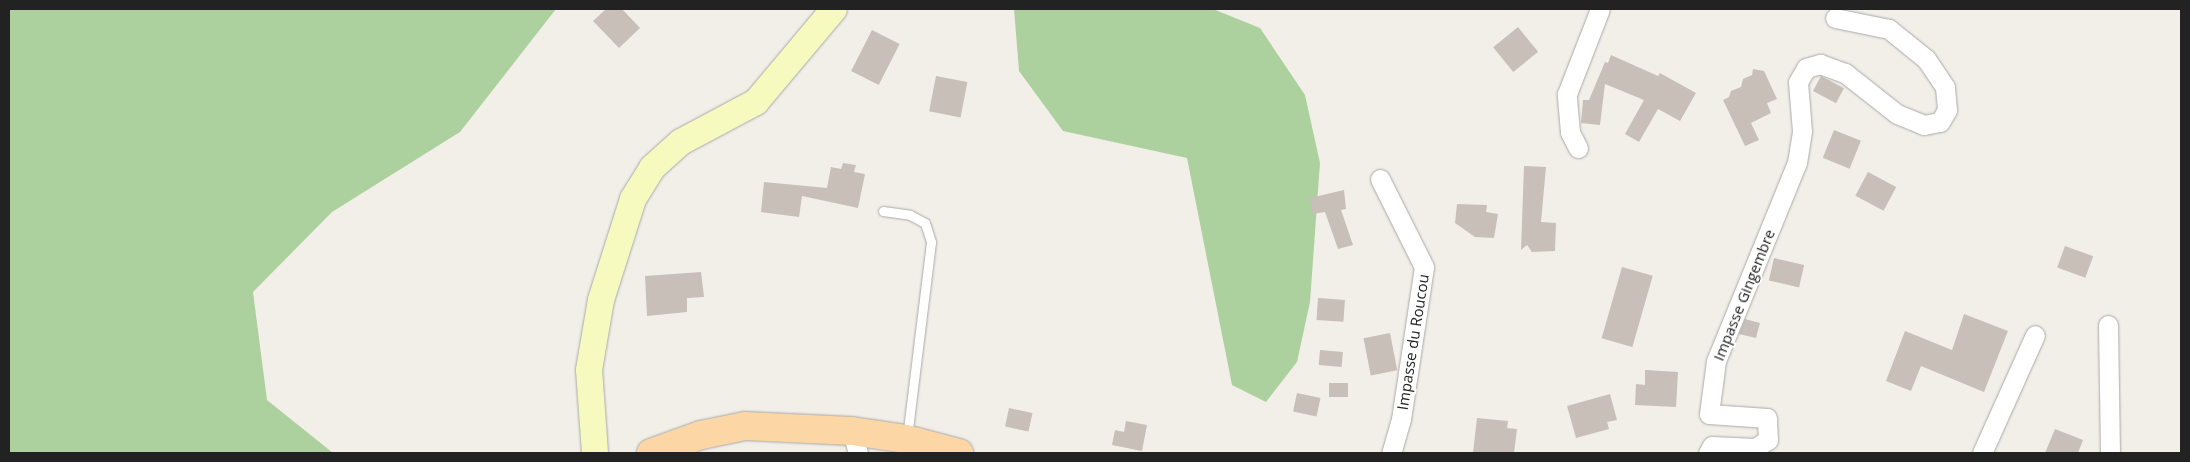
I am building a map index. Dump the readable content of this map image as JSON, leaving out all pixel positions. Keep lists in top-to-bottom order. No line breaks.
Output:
{"streets":{"street":["Impasse Gingembre","Impasse du Roucou"]}}
